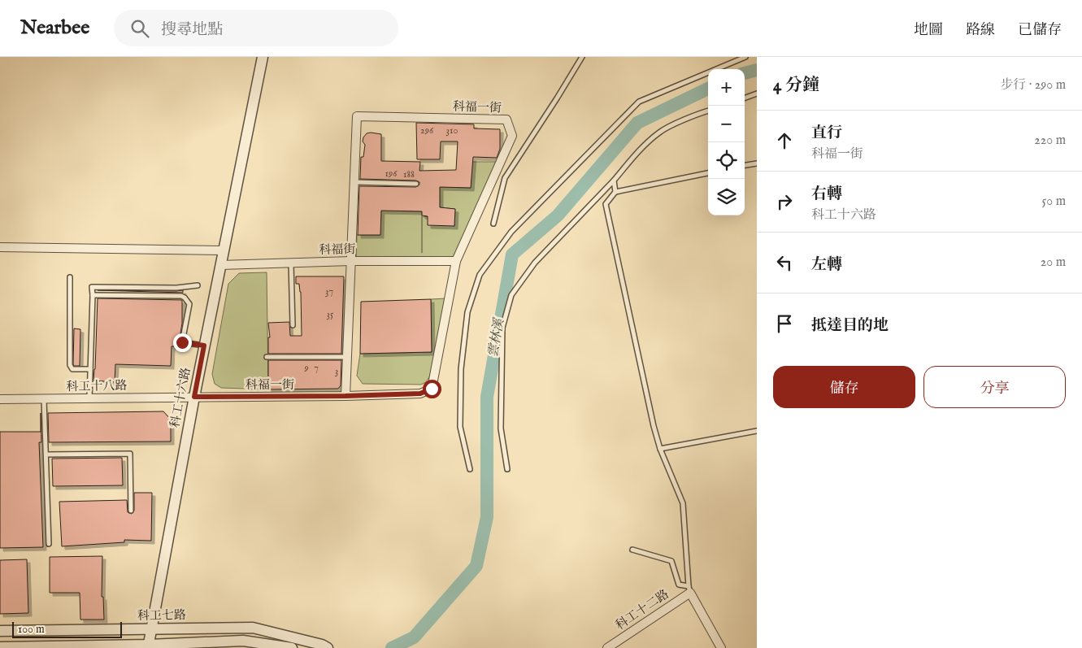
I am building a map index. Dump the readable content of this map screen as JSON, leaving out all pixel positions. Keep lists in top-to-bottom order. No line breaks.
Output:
{"streets":{"street":["科福一街","科福街","科工十八路","科工十六路","科工十二路","科工七路"]},"crossings":[["科福一街","科福街"],["科福一街","科工十八路"],["科福一街","科工十六路"],["科福街","科工十六路"],["科工十八路","科工十六路"],["科工十六路","科工七路"]],"water":["雲林溪"],"house_numbers":["296","310","196","188","37","35","9","7","3"],"scale_bar":"100 m","page":{"header":"Nearbee","search":"搜尋地點","nav":["地圖","路線","已儲存"],"heading":["4 分鐘","步行 · 290 m"],"map_buttons":["+","−"],"list":[["直行","科福一街","220 m"],["右轉","科工十六路","50 m"],["左轉","20 m"],"抵達目的地"],"buttons":["儲存","分享"],"scale":"100 m"}}
